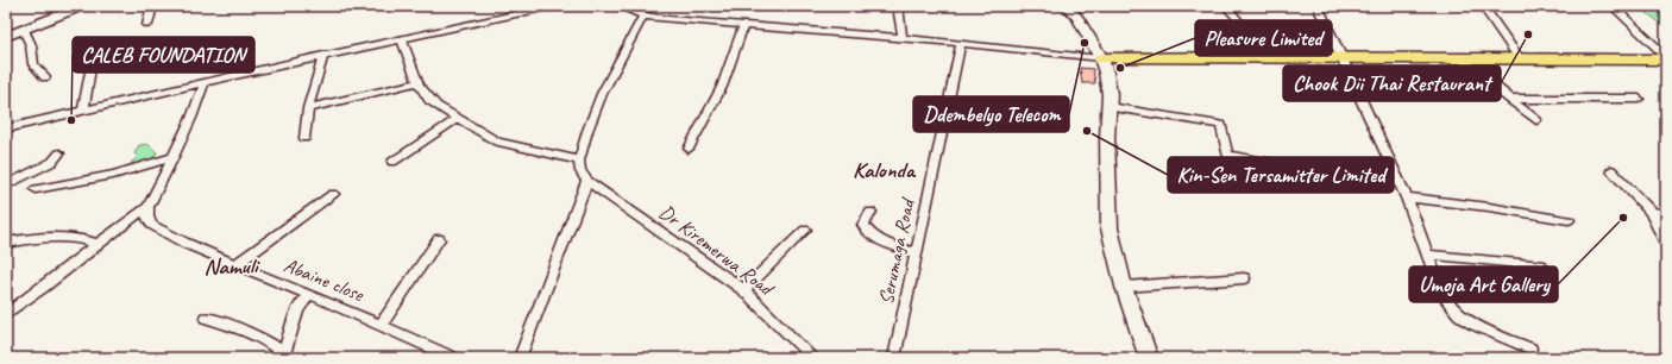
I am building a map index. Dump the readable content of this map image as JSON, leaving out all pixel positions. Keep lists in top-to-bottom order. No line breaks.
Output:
{"streets":{"street":["Dr Kiremerwa Road","Serumaga Road","Abaine close"]},"districts":["Kalonda","Namuli"],"places":["Chook Dii Thai Restaurant","Ddembelyo Telecom","Pleasure Limited","CALEB FOUNDATION","Kin-Sen Tersamitter Limited","Umoja Art Gallery"]}
